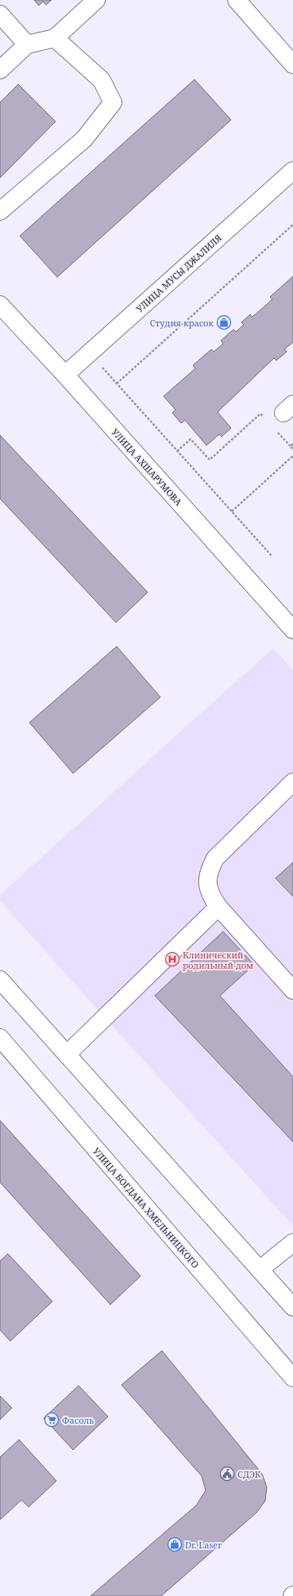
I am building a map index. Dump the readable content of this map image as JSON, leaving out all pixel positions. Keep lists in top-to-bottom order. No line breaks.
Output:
{"streets":{"street":["УЛИЦА МУСЫ ДЖАЛИЛЯ","УЛИЦА АХШАРУМОВА","УЛИЦА БОГДАНА ХМЕЛЬНИЦКОГО"]},"crossings":[["УЛИЦА МУСЫ ДЖАЛИЛЯ","УЛИЦА АХШАРУМОВА"]],"places":{"shop":["Студия красок","Dr. Laser"],"hospital":["Клинический родильный дом"],"supermarket":["Фасоль"],"public building":["СДЭК"]}}
